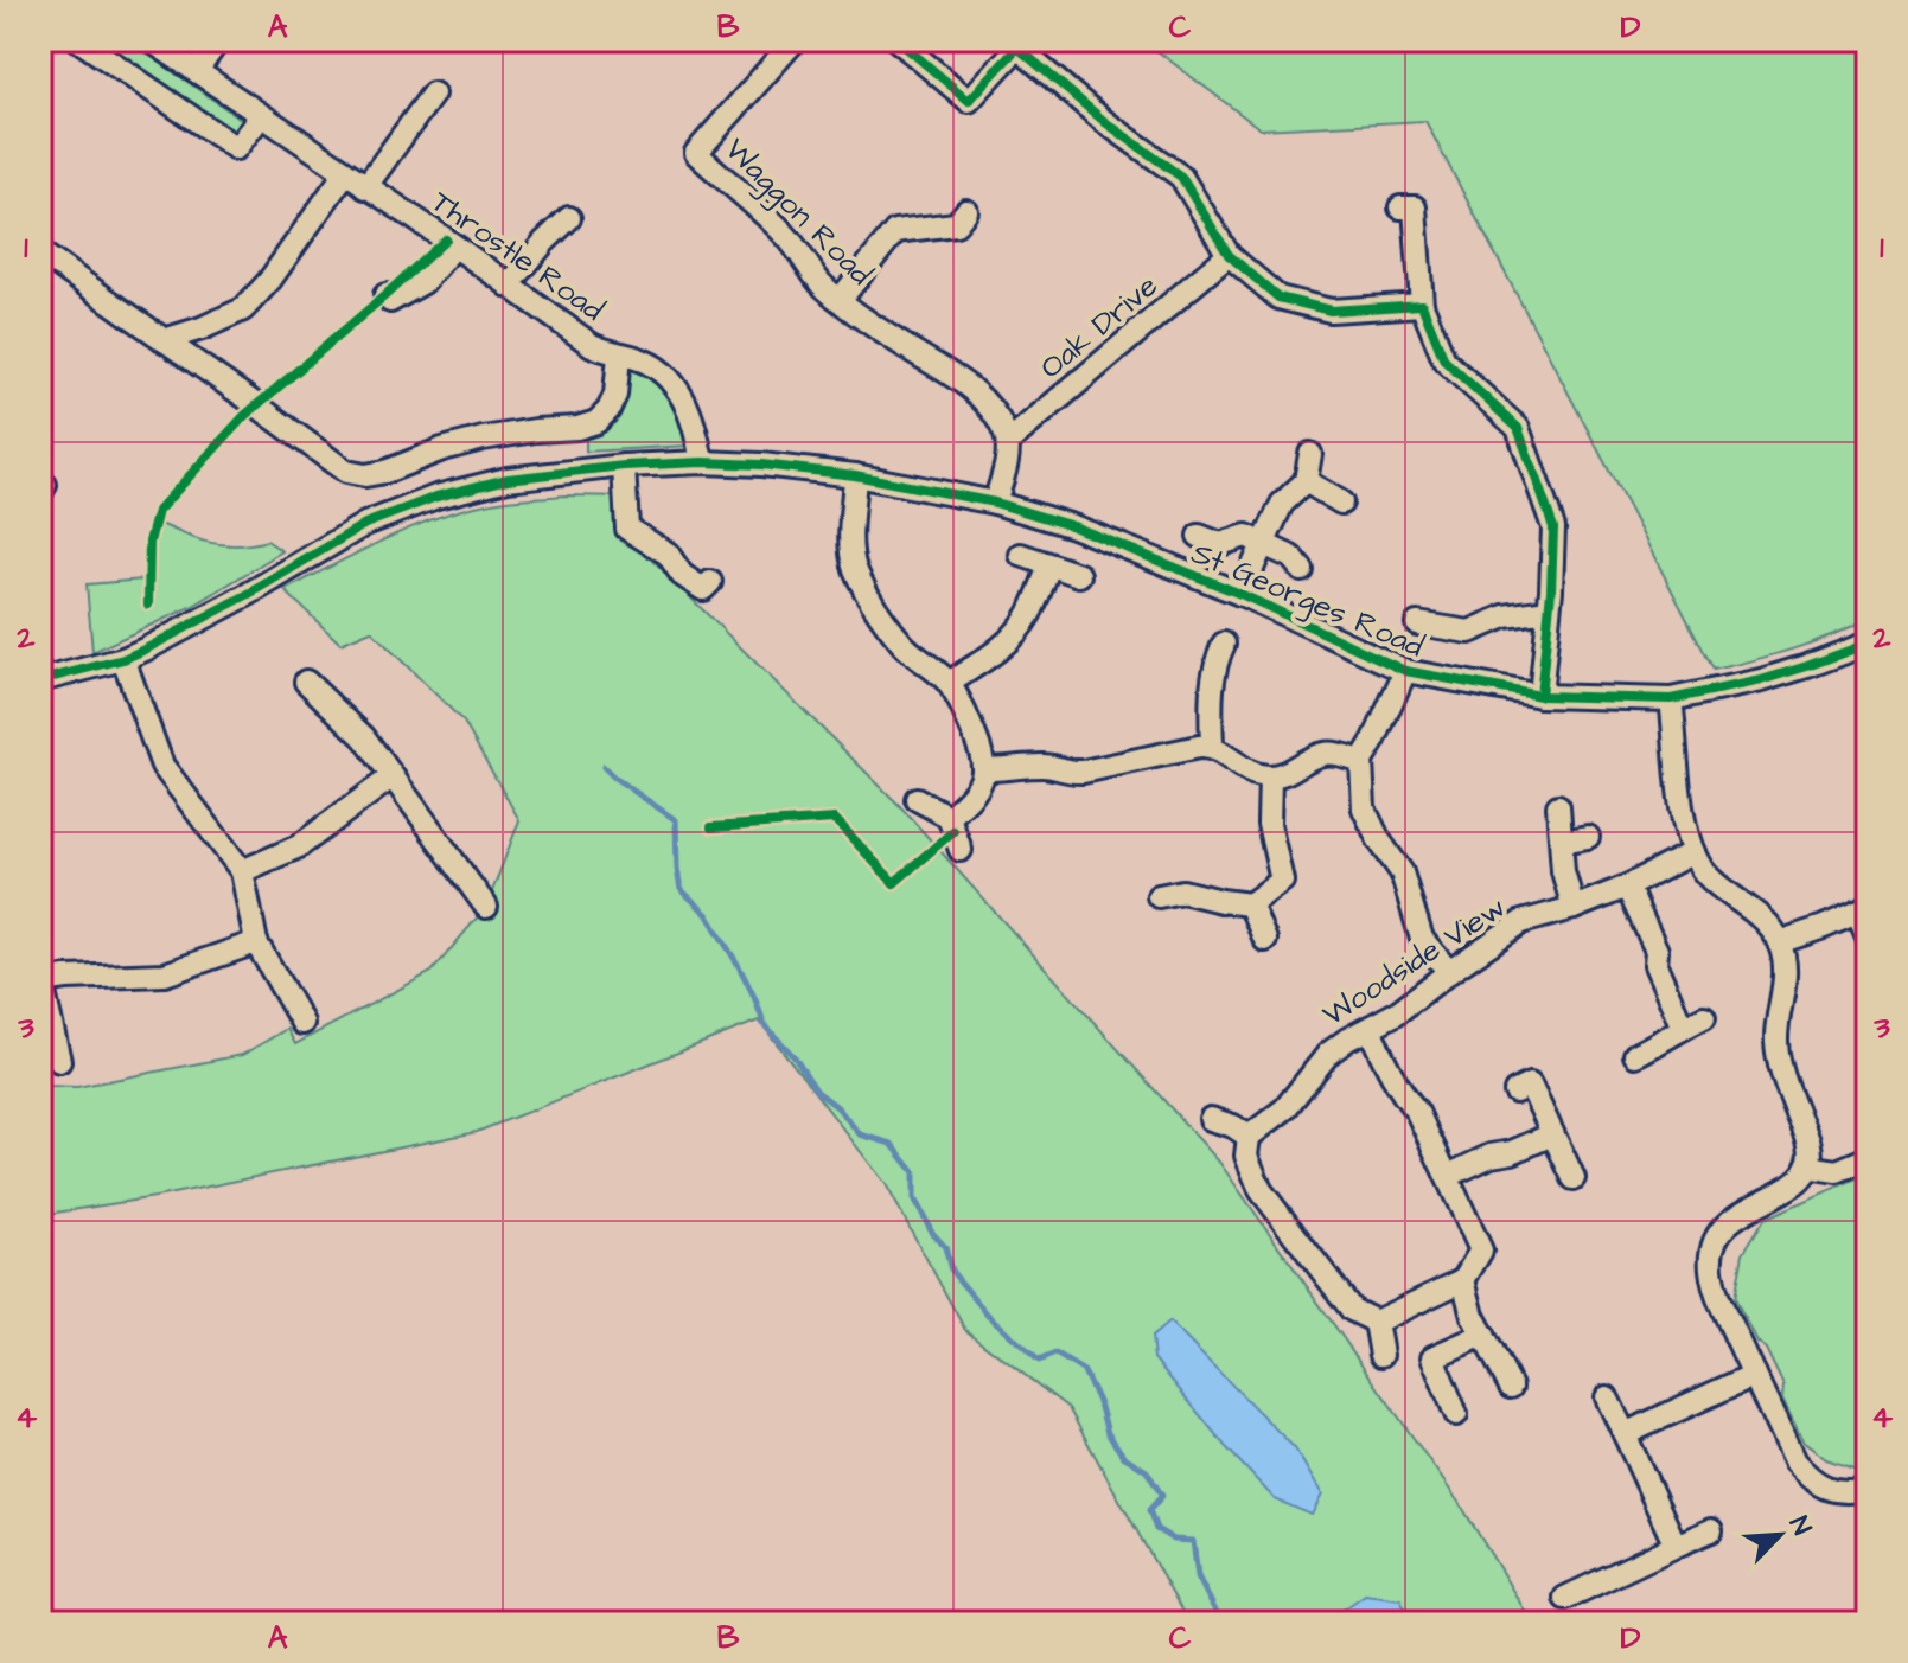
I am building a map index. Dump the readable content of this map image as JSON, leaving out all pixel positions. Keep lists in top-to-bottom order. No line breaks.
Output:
{"streets":{"street":["Waggon Road","Throstle Road","Oak Drive","St Georges Road","Woodside View"]},"crossings":[["Waggon Road","Oak Drive"],["Throstle Road","St Georges Road"]],"north":"top right","grid":{"columns":["A","B","C","D"],"rows":["1","2","3","4"]}}
